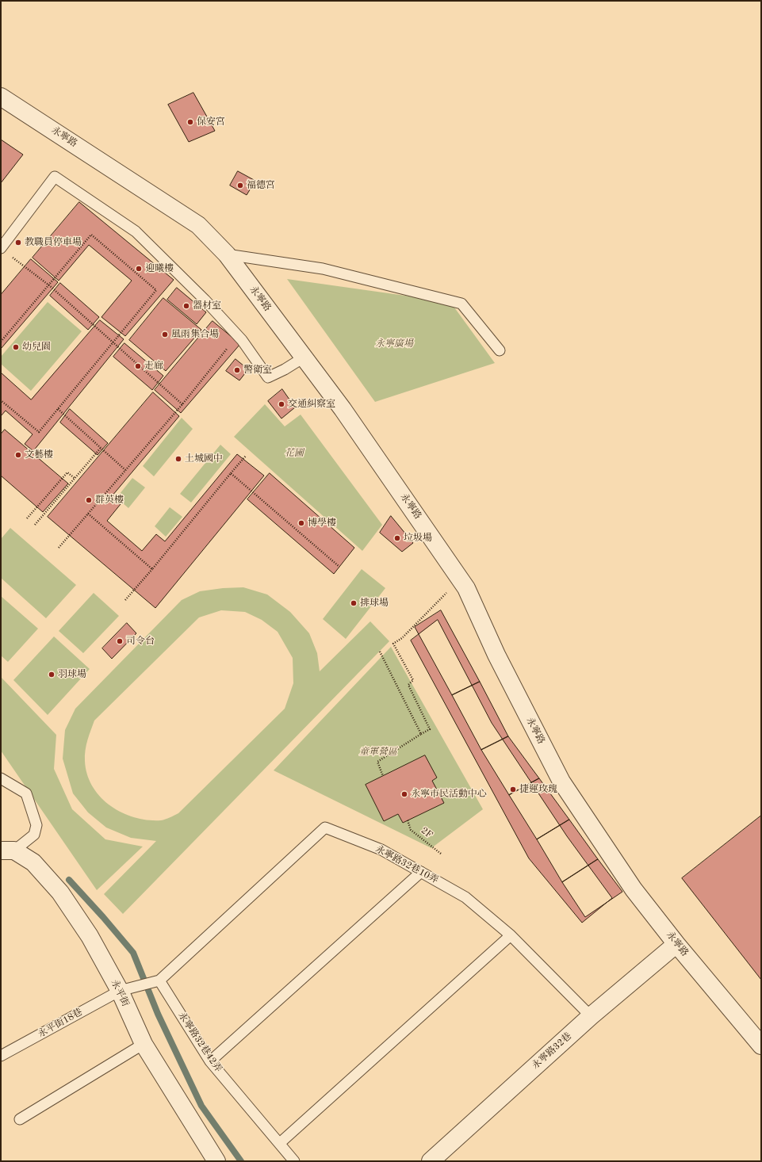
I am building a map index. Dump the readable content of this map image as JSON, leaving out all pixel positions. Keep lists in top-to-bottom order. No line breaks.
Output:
{"streets":{"street":["永寧路","永平街","永寧路32巷"],"lane":["永寧路32巷10弄","永平街18巷","永寧路32巷42弄"],"path":["2F"]},"crossings":[["永寧路","永寧路32巷"],["永寧路32巷10弄","永寧路32巷42弄"],["永寧路32巷10弄","永寧路32巷"],["永平街","永平街18巷"]],"parks":["永寧廣場","花圃","童軍營區"],"places":["保安宮","福德宮","教職員停車場","迎曦樓","器材室","風雨集合場","幼兒園","走廊","警衛室","交通糾察室","文藝樓","土城國中","群英樓","博學樓","垃圾場","排球場","司令台","羽球場","捷運玫瑰","永寧市民活動中心"]}
